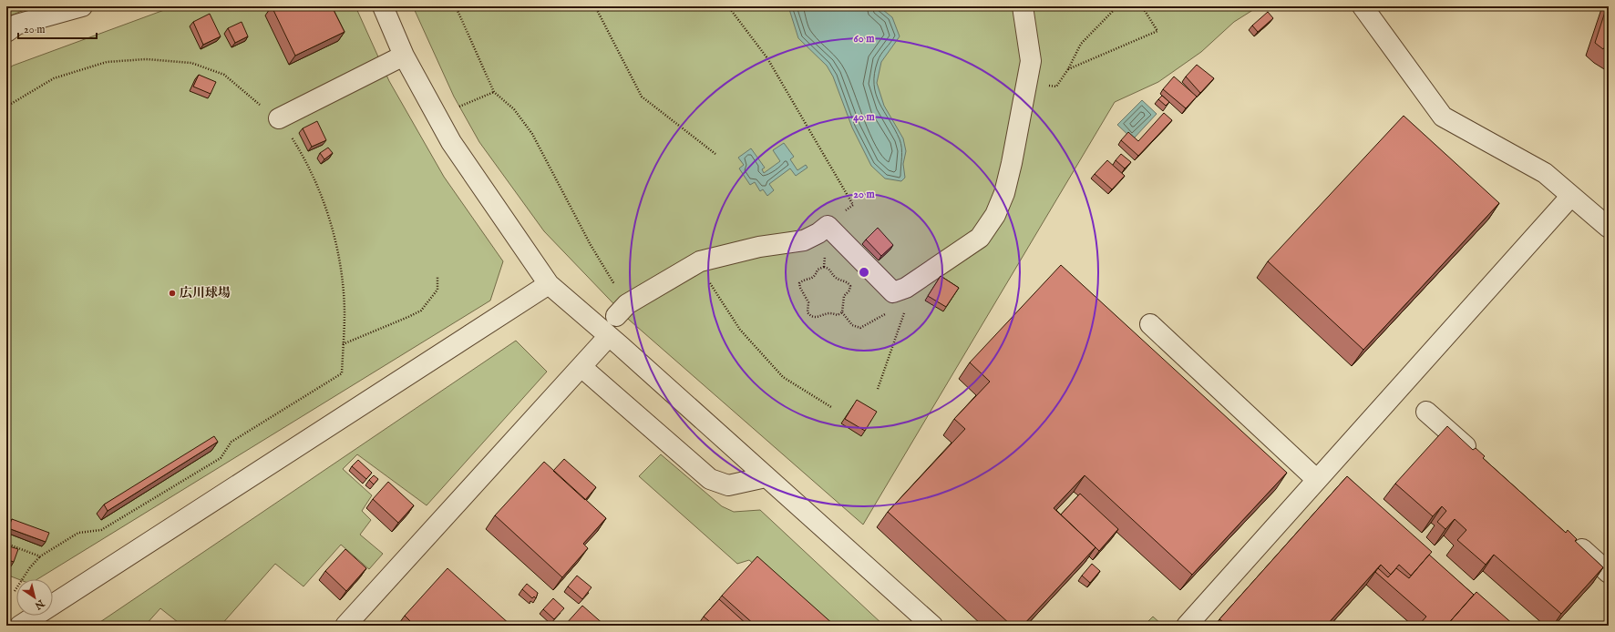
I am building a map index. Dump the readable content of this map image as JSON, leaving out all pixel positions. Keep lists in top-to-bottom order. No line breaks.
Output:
{"places":["広川球場"],"scale_bar":"20 m","north":"bottom right","rings":["60 m","40 m","20 m"]}
